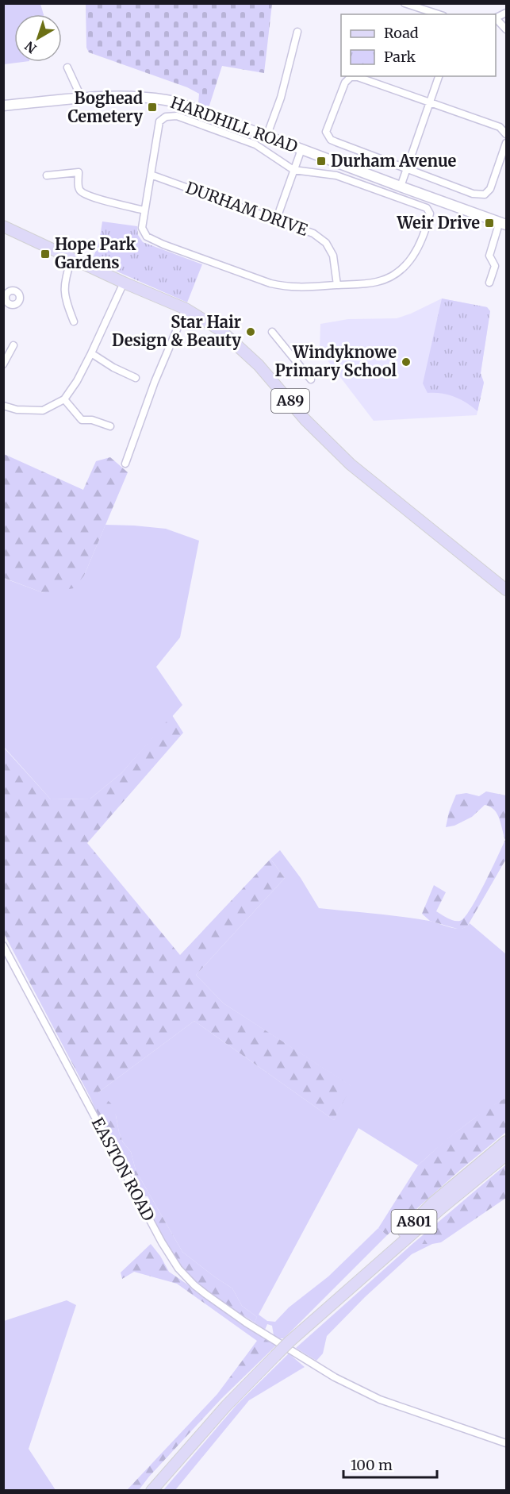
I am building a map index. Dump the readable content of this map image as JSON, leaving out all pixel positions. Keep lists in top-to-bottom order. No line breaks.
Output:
{"streets":{"main road":["HARDHILL ROAD","A89","A801"],"street":["DURHAM DRIVE","EASTON ROAD"]},"crossings":[["EASTON ROAD","A801"]],"places":{"transit":["Boghead Cemetery","Durham Avenue","Weir Drive","Hope Park Gardens"],"other":["Star Hair Design & Beauty","Windyknowe Primary School"]},"legend":["Road","Park"],"scale_bar":"100 m","north":"bottom left"}
